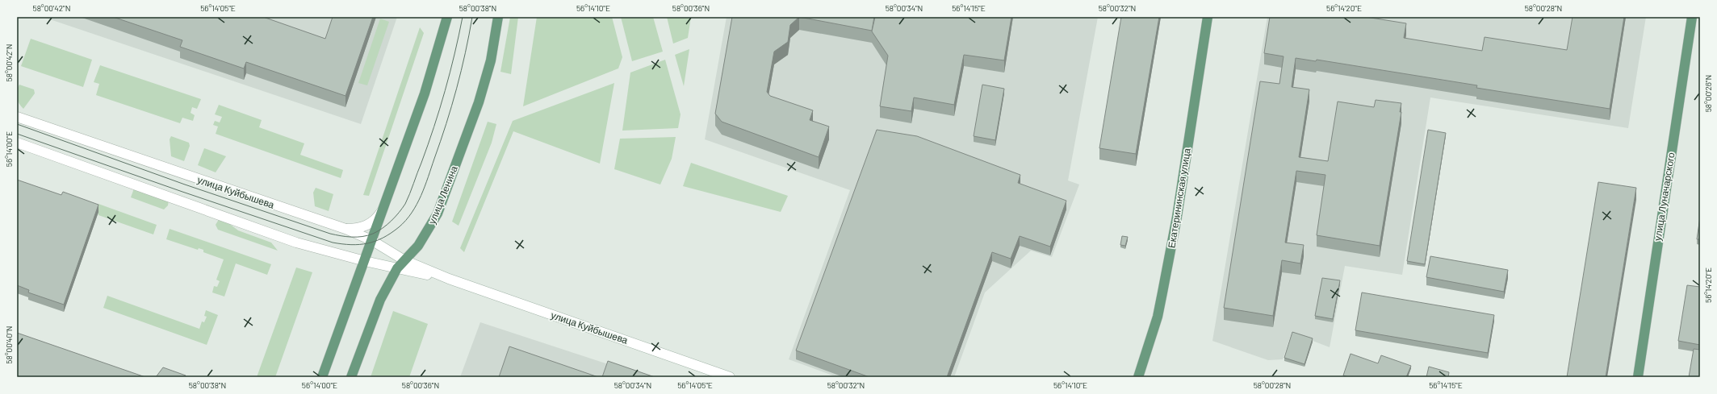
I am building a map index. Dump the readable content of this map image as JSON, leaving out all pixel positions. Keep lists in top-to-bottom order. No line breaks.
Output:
{"streets":{"main road":["улица Ленина","улица Луначарского","Екатерининская улица"],"street":["улица Куйбышева"]},"crossings":[["улица Куйбышева","улица Ленина"]],"coordinates":["58°00'42\"N","56°14'05\"E","58°00'38\"N","56°14'10\"E","58°00'36\"N","58°00'34\"N","56°14'15\"E","58°00'32\"N","56°14'20\"E","58°00'28\"N","58°00'26\"N","56°14'00\"E","58°00'40\"N"]}
